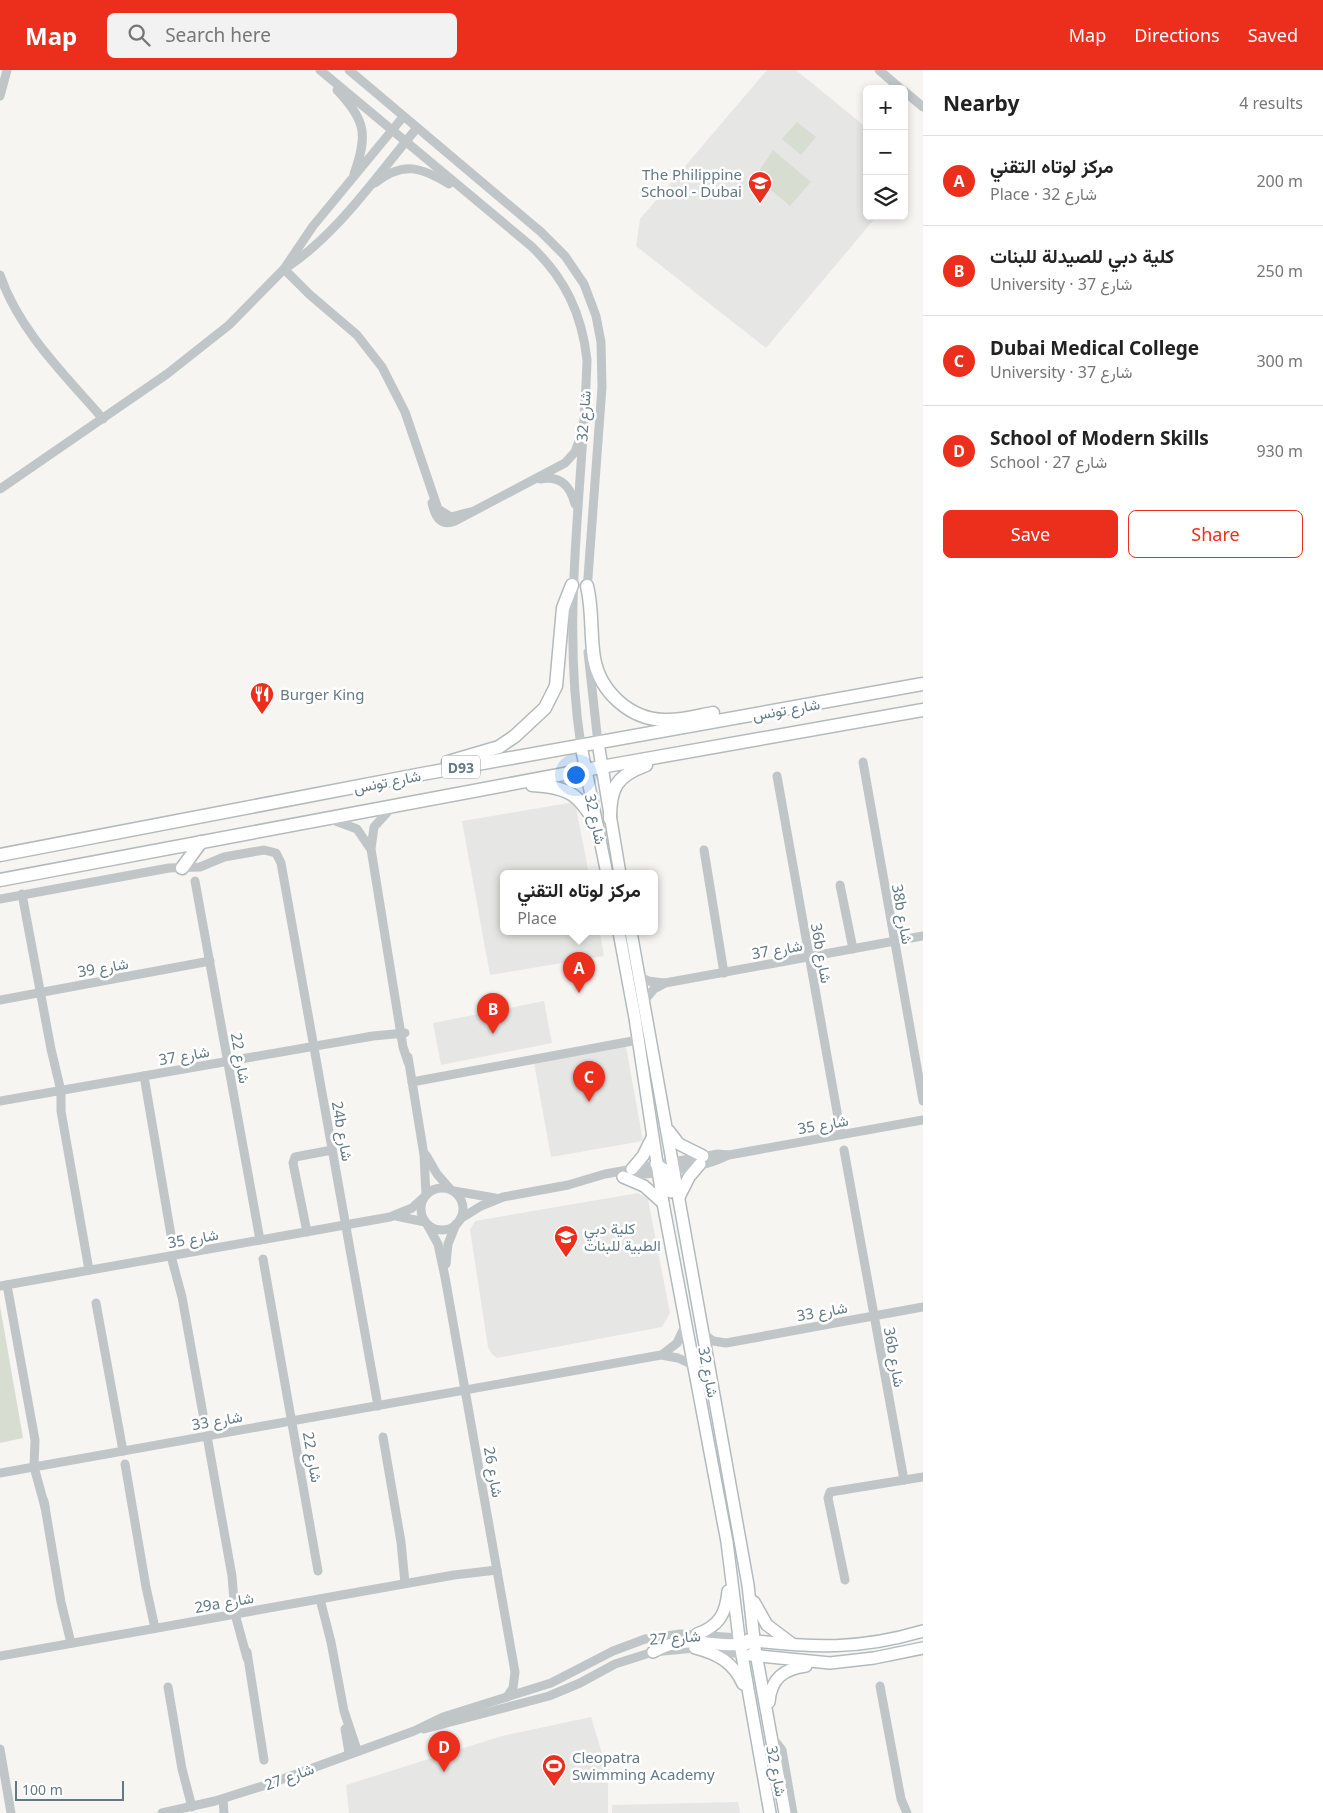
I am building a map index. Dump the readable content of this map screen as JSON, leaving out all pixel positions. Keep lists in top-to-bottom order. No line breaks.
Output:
{"streets":{"main road":["شارع تونس","D93"],"street":["شارع 32","38b شارع","شارع 37","36b شارع","شارع 39","شارع 22","شارع 35","24b شارع","شارع 33","شارع 26","29a شارع","شارع 27"]},"crossings":[["شارع 32","شارع تونس"],["شارع 32","شارع 37"],["شارع 32","شارع 35"],["شارع 32","شارع 33"],["شارع 32","شارع 27"],["38b شارع","شارع 37"],["شارع 37","36b شارع"],["شارع 37","شارع 22"],["شارع 37","24b شارع"],["36b شارع","شارع 35"],["36b شارع","شارع 33"],["شارع 39","شارع 22"],["شارع 22","شارع 35"],["شارع 22","شارع 33"],["شارع 35","24b شارع"],["شارع 35","شارع 26"],["24b شارع","شارع 33"],["شارع 33","شارع 26"],["شارع 26","29a شارع"],["شارع 26","شارع 27"]],"places":{"school or university":["The Philippine School - Dubai","كلية دبي الطبية للبنات"],"restaurant":["Burger King"],"sports":["Cleopatra Swimming Academy"]},"scale_bar":"100 m","page":{"header":"Map","search":"Search here","nav":["Map","Directions","Saved"],"heading":["Nearby","4 results"],"map_buttons":["+","−"],"list":[{"mark":"A","name":"مركز لوتاه التقني","note":"Place · شارع 32","value":"200 m"},{"mark":"B","name":"كلية دبي للصيدلة للبنات","note":"University · شارع 37","value":"250 m"},{"mark":"C","name":"Dubai Medical College","note":"University · شارع 37","value":"300 m"},{"mark":"D","name":"School of Modern Skills","note":"School · شارع 27","value":"930 m"}],"buttons":["Save","Share"],"popup":["مركز لوتاه التقني","Place"],"pins":["A","B","C","D"],"scale":"100 m"}}
